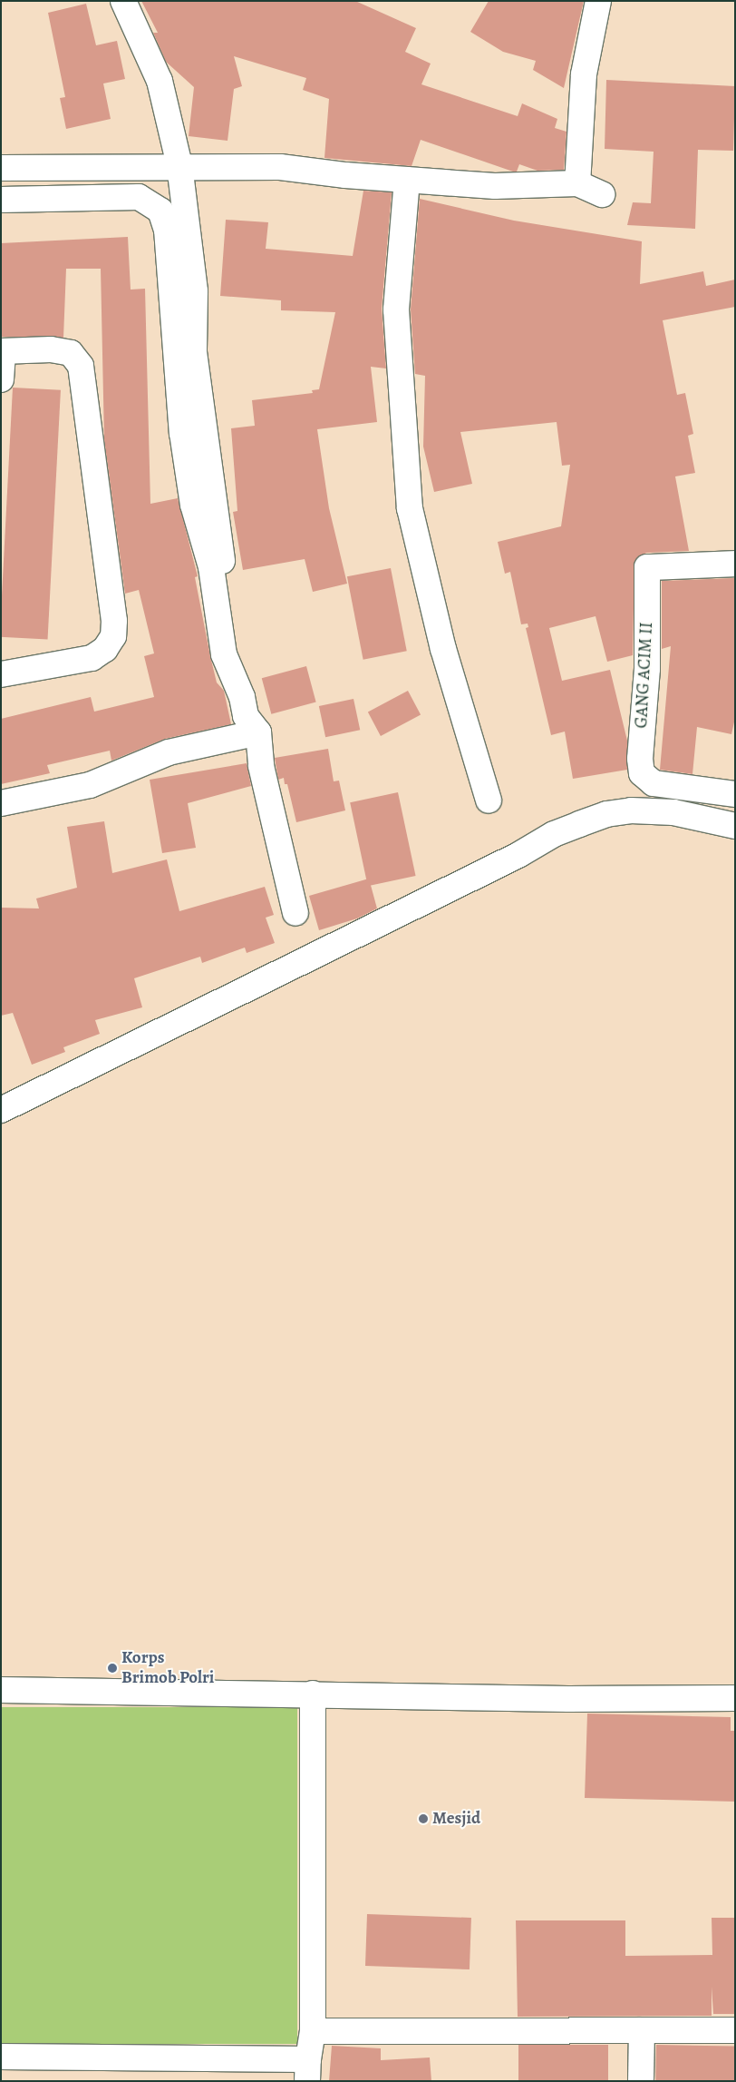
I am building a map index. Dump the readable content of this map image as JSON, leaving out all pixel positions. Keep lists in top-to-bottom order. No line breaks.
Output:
{"streets":{"street":["GANG ACIM II"]},"places":["Korps Brimob Polri","Mesjid"]}
